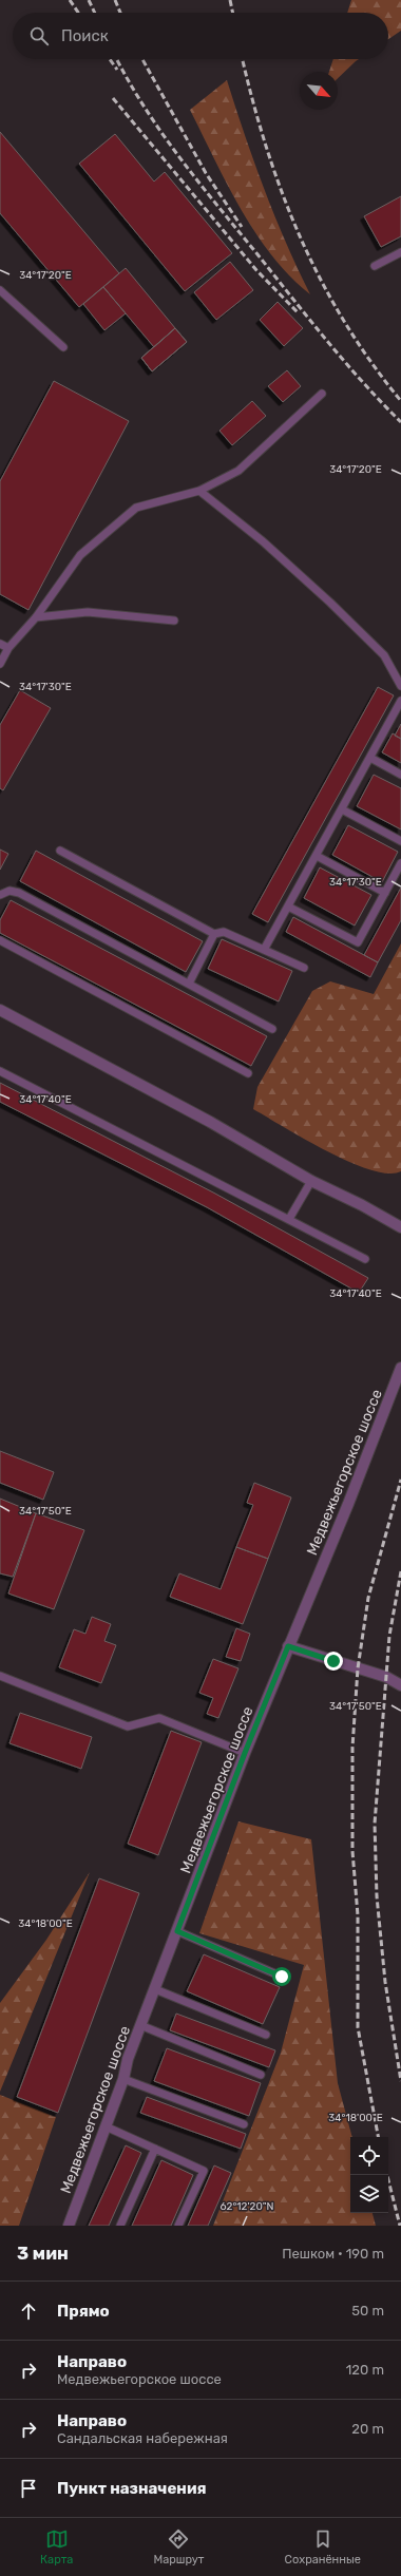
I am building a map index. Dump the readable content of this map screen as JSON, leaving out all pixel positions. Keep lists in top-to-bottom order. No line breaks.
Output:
{"streets":{"street":["Медвежьегорское шоссе"]},"north":"bottom right","page":{"search":"Поиск","heading":["3 мин","Пешком · 190 m"],"list":[["Прямо","50 m"],["Направо","Медвежьегорское шоссе","120 m"],["Направо","Сандальская набережная","20 m"],"Пункт назначения"],"nav":["Карта","Маршрут","Сохранённые"]},"coordinates":["34°17'20\"E","34°17'30\"E","34°17'40\"E","34°17'50\"E","34°18'00\"E","62°12'20\"N"]}
